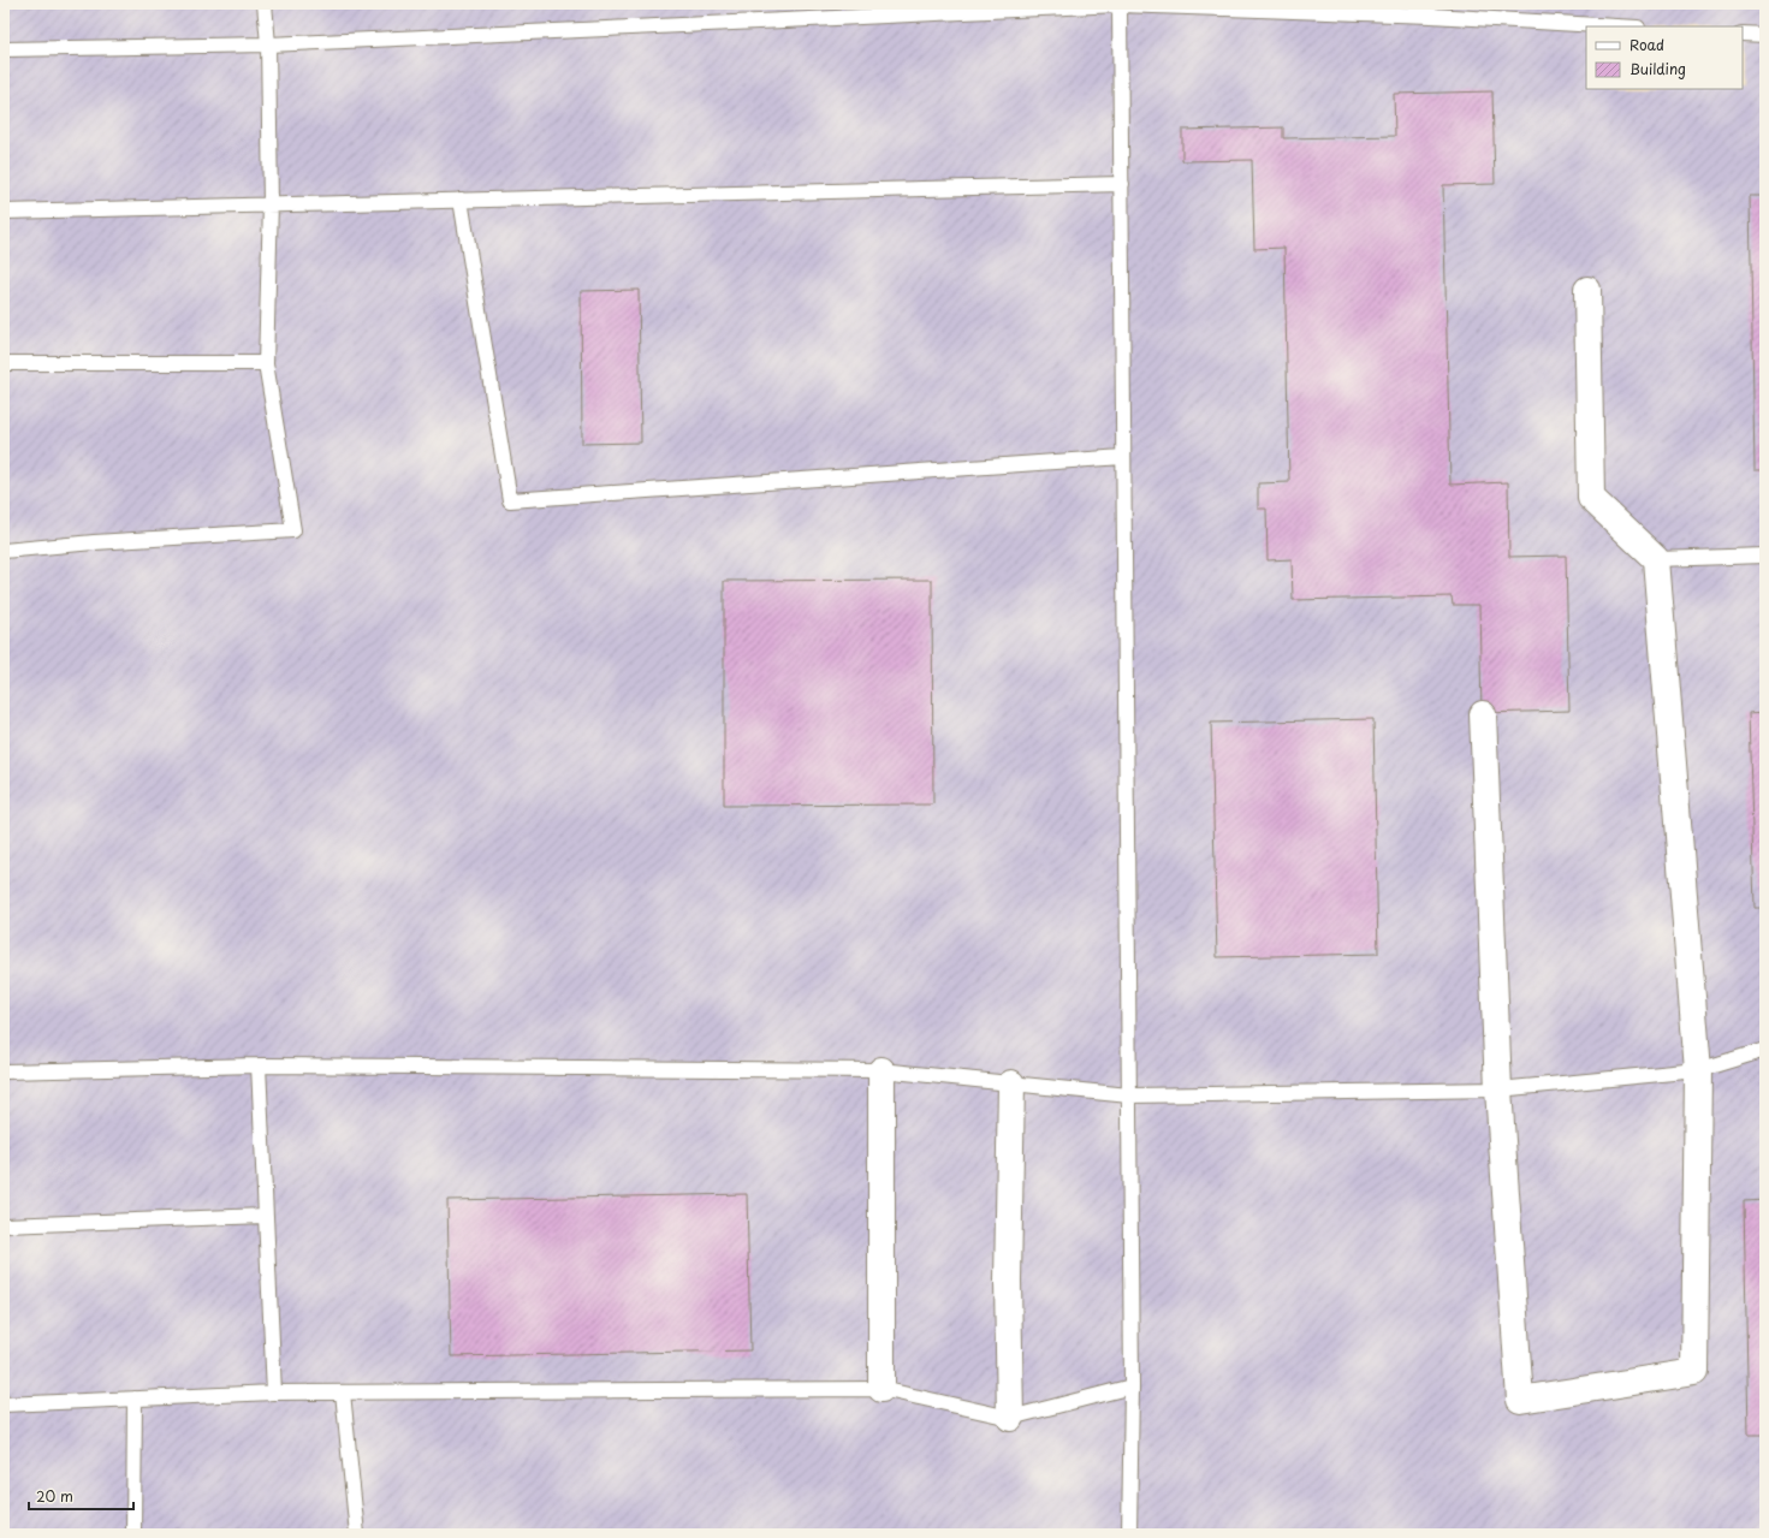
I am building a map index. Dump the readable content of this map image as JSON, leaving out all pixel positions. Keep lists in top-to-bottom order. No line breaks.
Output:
{"legend":["Road","Building"],"scale_bar":"20 m"}
